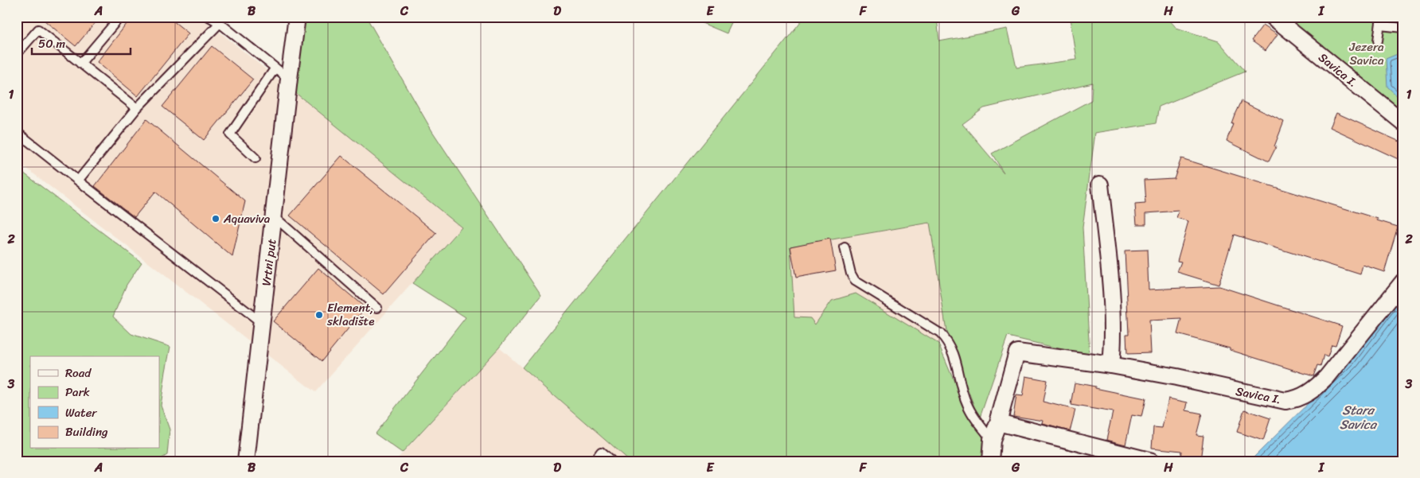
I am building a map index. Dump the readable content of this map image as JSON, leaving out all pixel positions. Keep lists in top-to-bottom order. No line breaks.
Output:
{"streets":{"street":["Savica I.","Vrtni put"]},"water":["Stara Savica"],"parks":["Jezera Savica"],"places":["Aquaviva","Element, skladište"],"legend":["Road","Park","Water","Building"],"scale_bar":"50 m","grid":{"columns":["A","B","C","D","E","F","G","H","I"],"rows":["1","2","3"]}}
